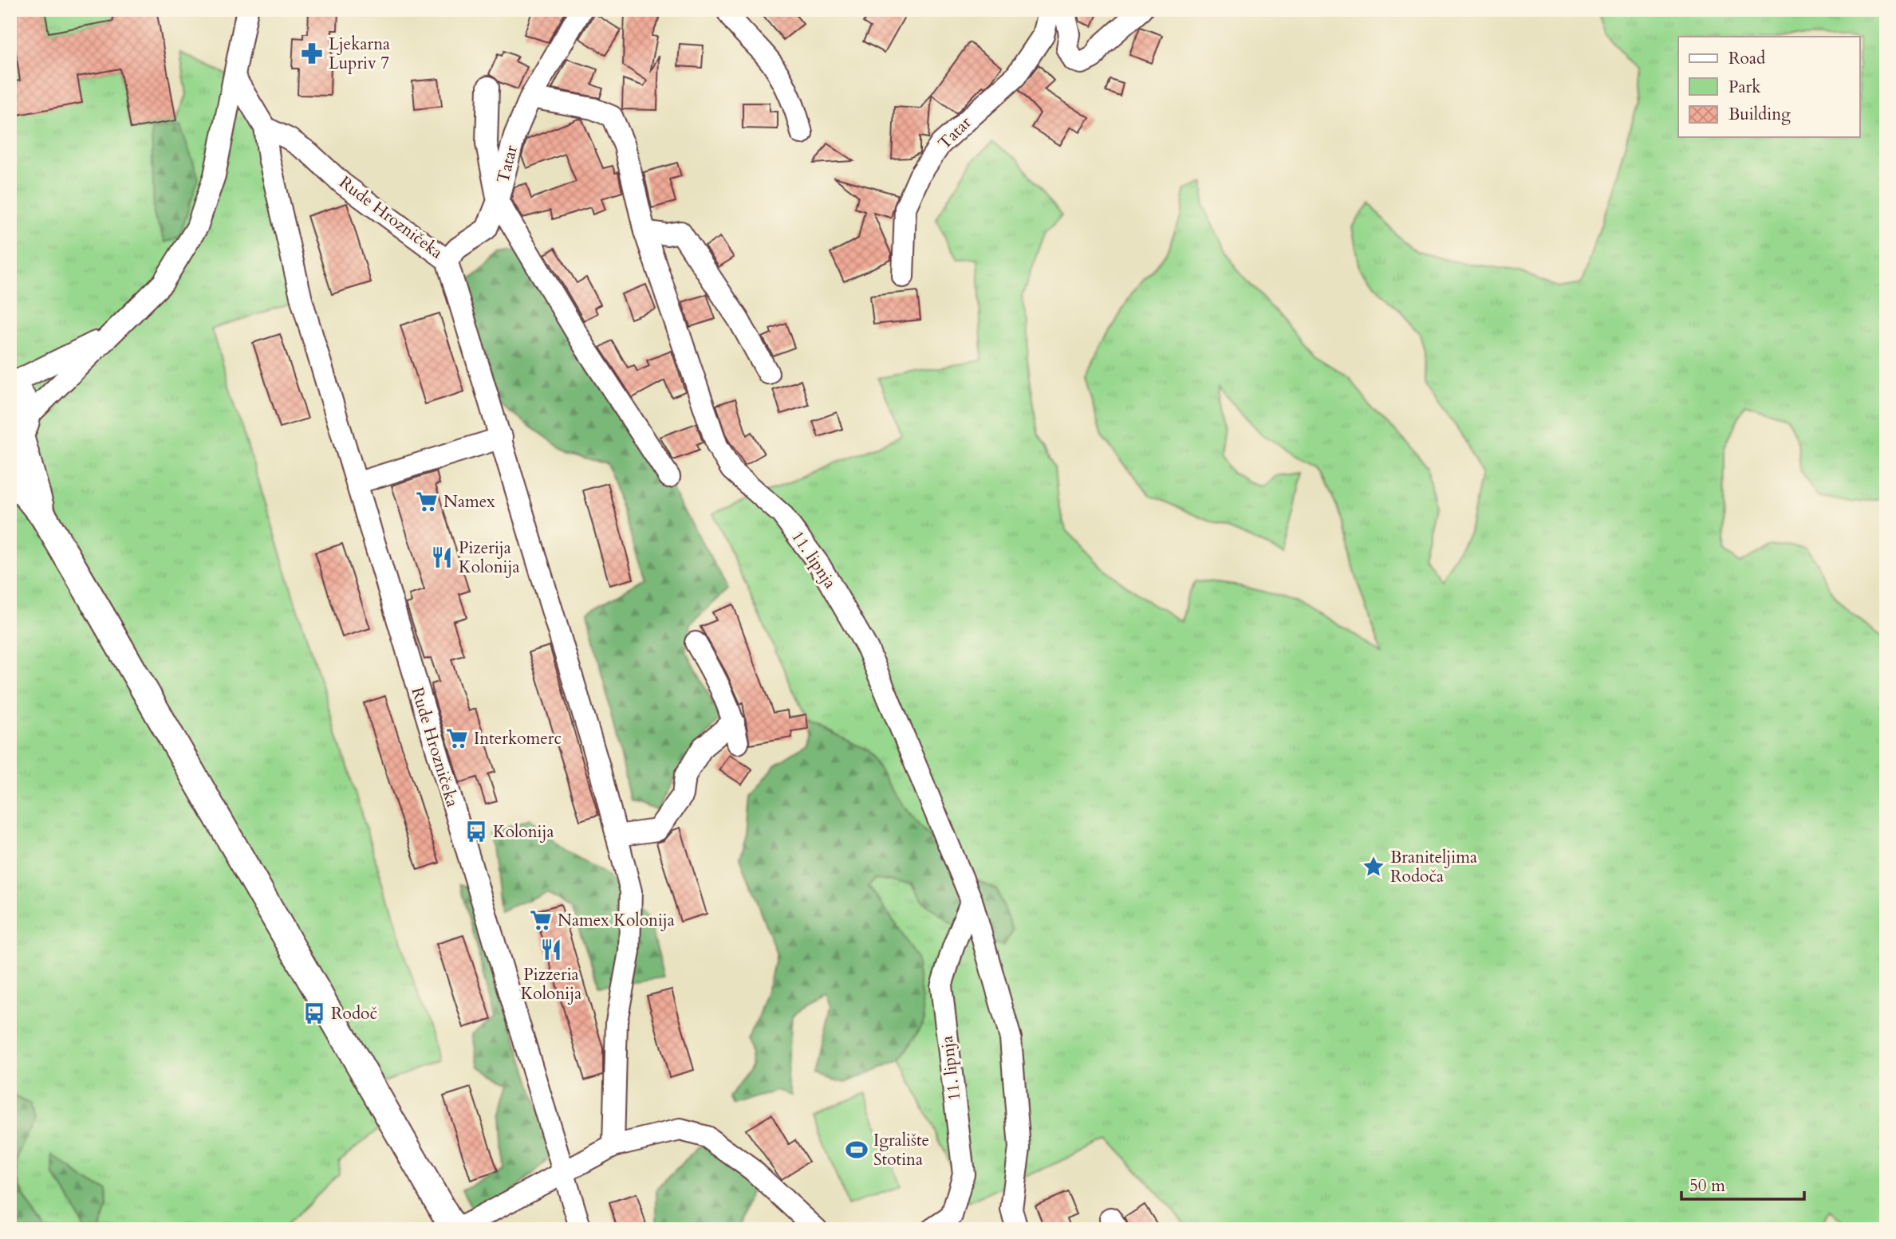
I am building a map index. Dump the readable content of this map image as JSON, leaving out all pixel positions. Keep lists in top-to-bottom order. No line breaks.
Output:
{"streets":{"street":["Tatar","Rude Hrozničeka","11. lipnja"]},"crossings":[["Tatar","Rude Hrozničeka"],["Tatar","11. lipnja"]],"places":{"pharmacy":["Ljekarna Lupriv 7"],"supermarket":["Namex","Interkomerc","Namex Kolonija"],"restaurant":["Pizerija Kolonija","Pizzeria Kolonija"],"bus stop":["Kolonija","Rodoč"],"place":["Braniteljima Rodoča"],"sports":["Igralište Stotina"]},"legend":["Road","Park","Building"],"scale_bar":"50 m"}
